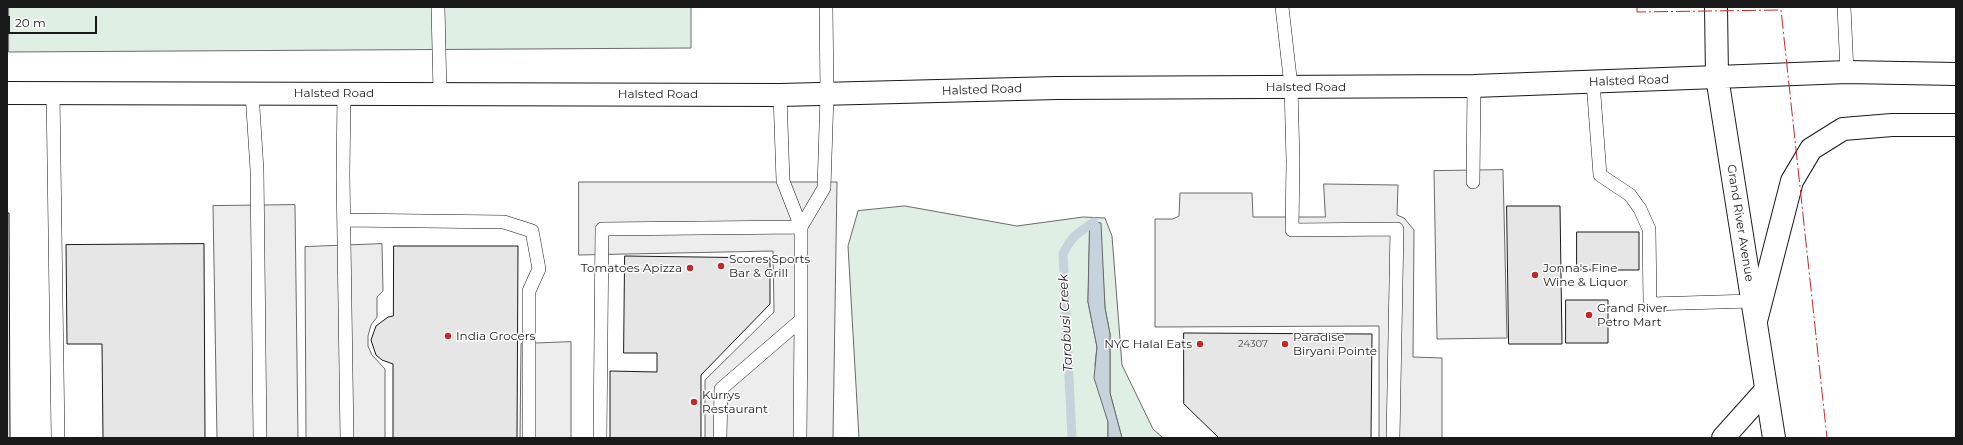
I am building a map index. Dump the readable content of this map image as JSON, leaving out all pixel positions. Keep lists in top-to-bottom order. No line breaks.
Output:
{"streets":{"main road":["Halsted Road","Grand River Avenue"]},"crossings":[["Halsted Road","Grand River Avenue"]],"water":["Tarabusi Creek"],"places":["Scores Sports Bar & Grill","Tomatoes Apizza","Jonna's Fine Wine & Liquor","Grand River Petro Mart","India Grocers","NYC Halal Eats","Paradise Biryani Pointe","Kurrys Restaurant"],"house_numbers":["24307"],"scale_bar":"20 m"}
